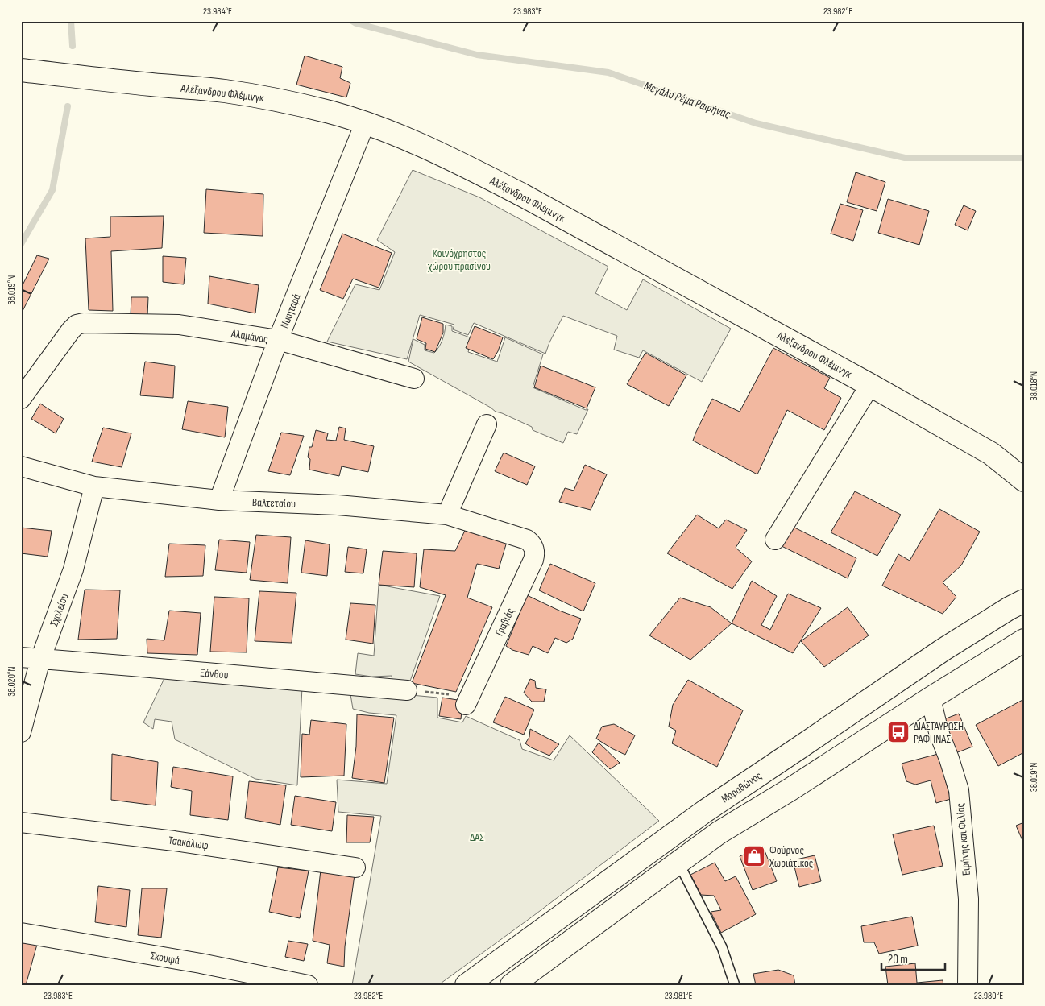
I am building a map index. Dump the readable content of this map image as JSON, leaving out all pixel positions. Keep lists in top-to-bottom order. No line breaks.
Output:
{"streets":{"main road":["Αλέξανδρου Φλέμινγκ","Μαραθώνος"],"street":["Νικηταρά","Αλαμάνας","Βαλτετσίου","Σχολείου","Γραβιάς","Ξάνθου","Ειρήνης και Φιλίας","Τσακάλωφ","Σκουφά"]},"crossings":[["Αλέξανδρου Φλέμινγκ","Νικηταρά"],["Νικηταρά","Αλαμάνας"],["Νικηταρά","Βαλτετσίου"],["Βαλτετσίου","Σχολείου"],["Βαλτετσίου","Γραβιάς"],["Σχολείου","Ξάνθου"]],"water":["Μεγάλο Ρέμα Ραφήνας"],"parks":["Κοινόχρηστος χώρου πρασίνου","ΔΑΣ"],"places":{"bus stop":["ΔΙΑΣΤΑΥΡΩΣΗ ΡΑΦΗΝΑΣ"],"shop":["Φούρνος Χωριάτικος"]},"scale_bar":"20 m","coordinates":["23.984°E","23.983°E","23.982°E","38.019°N","38.018°N","38.020°N","23.981°E","23.980°E"]}
